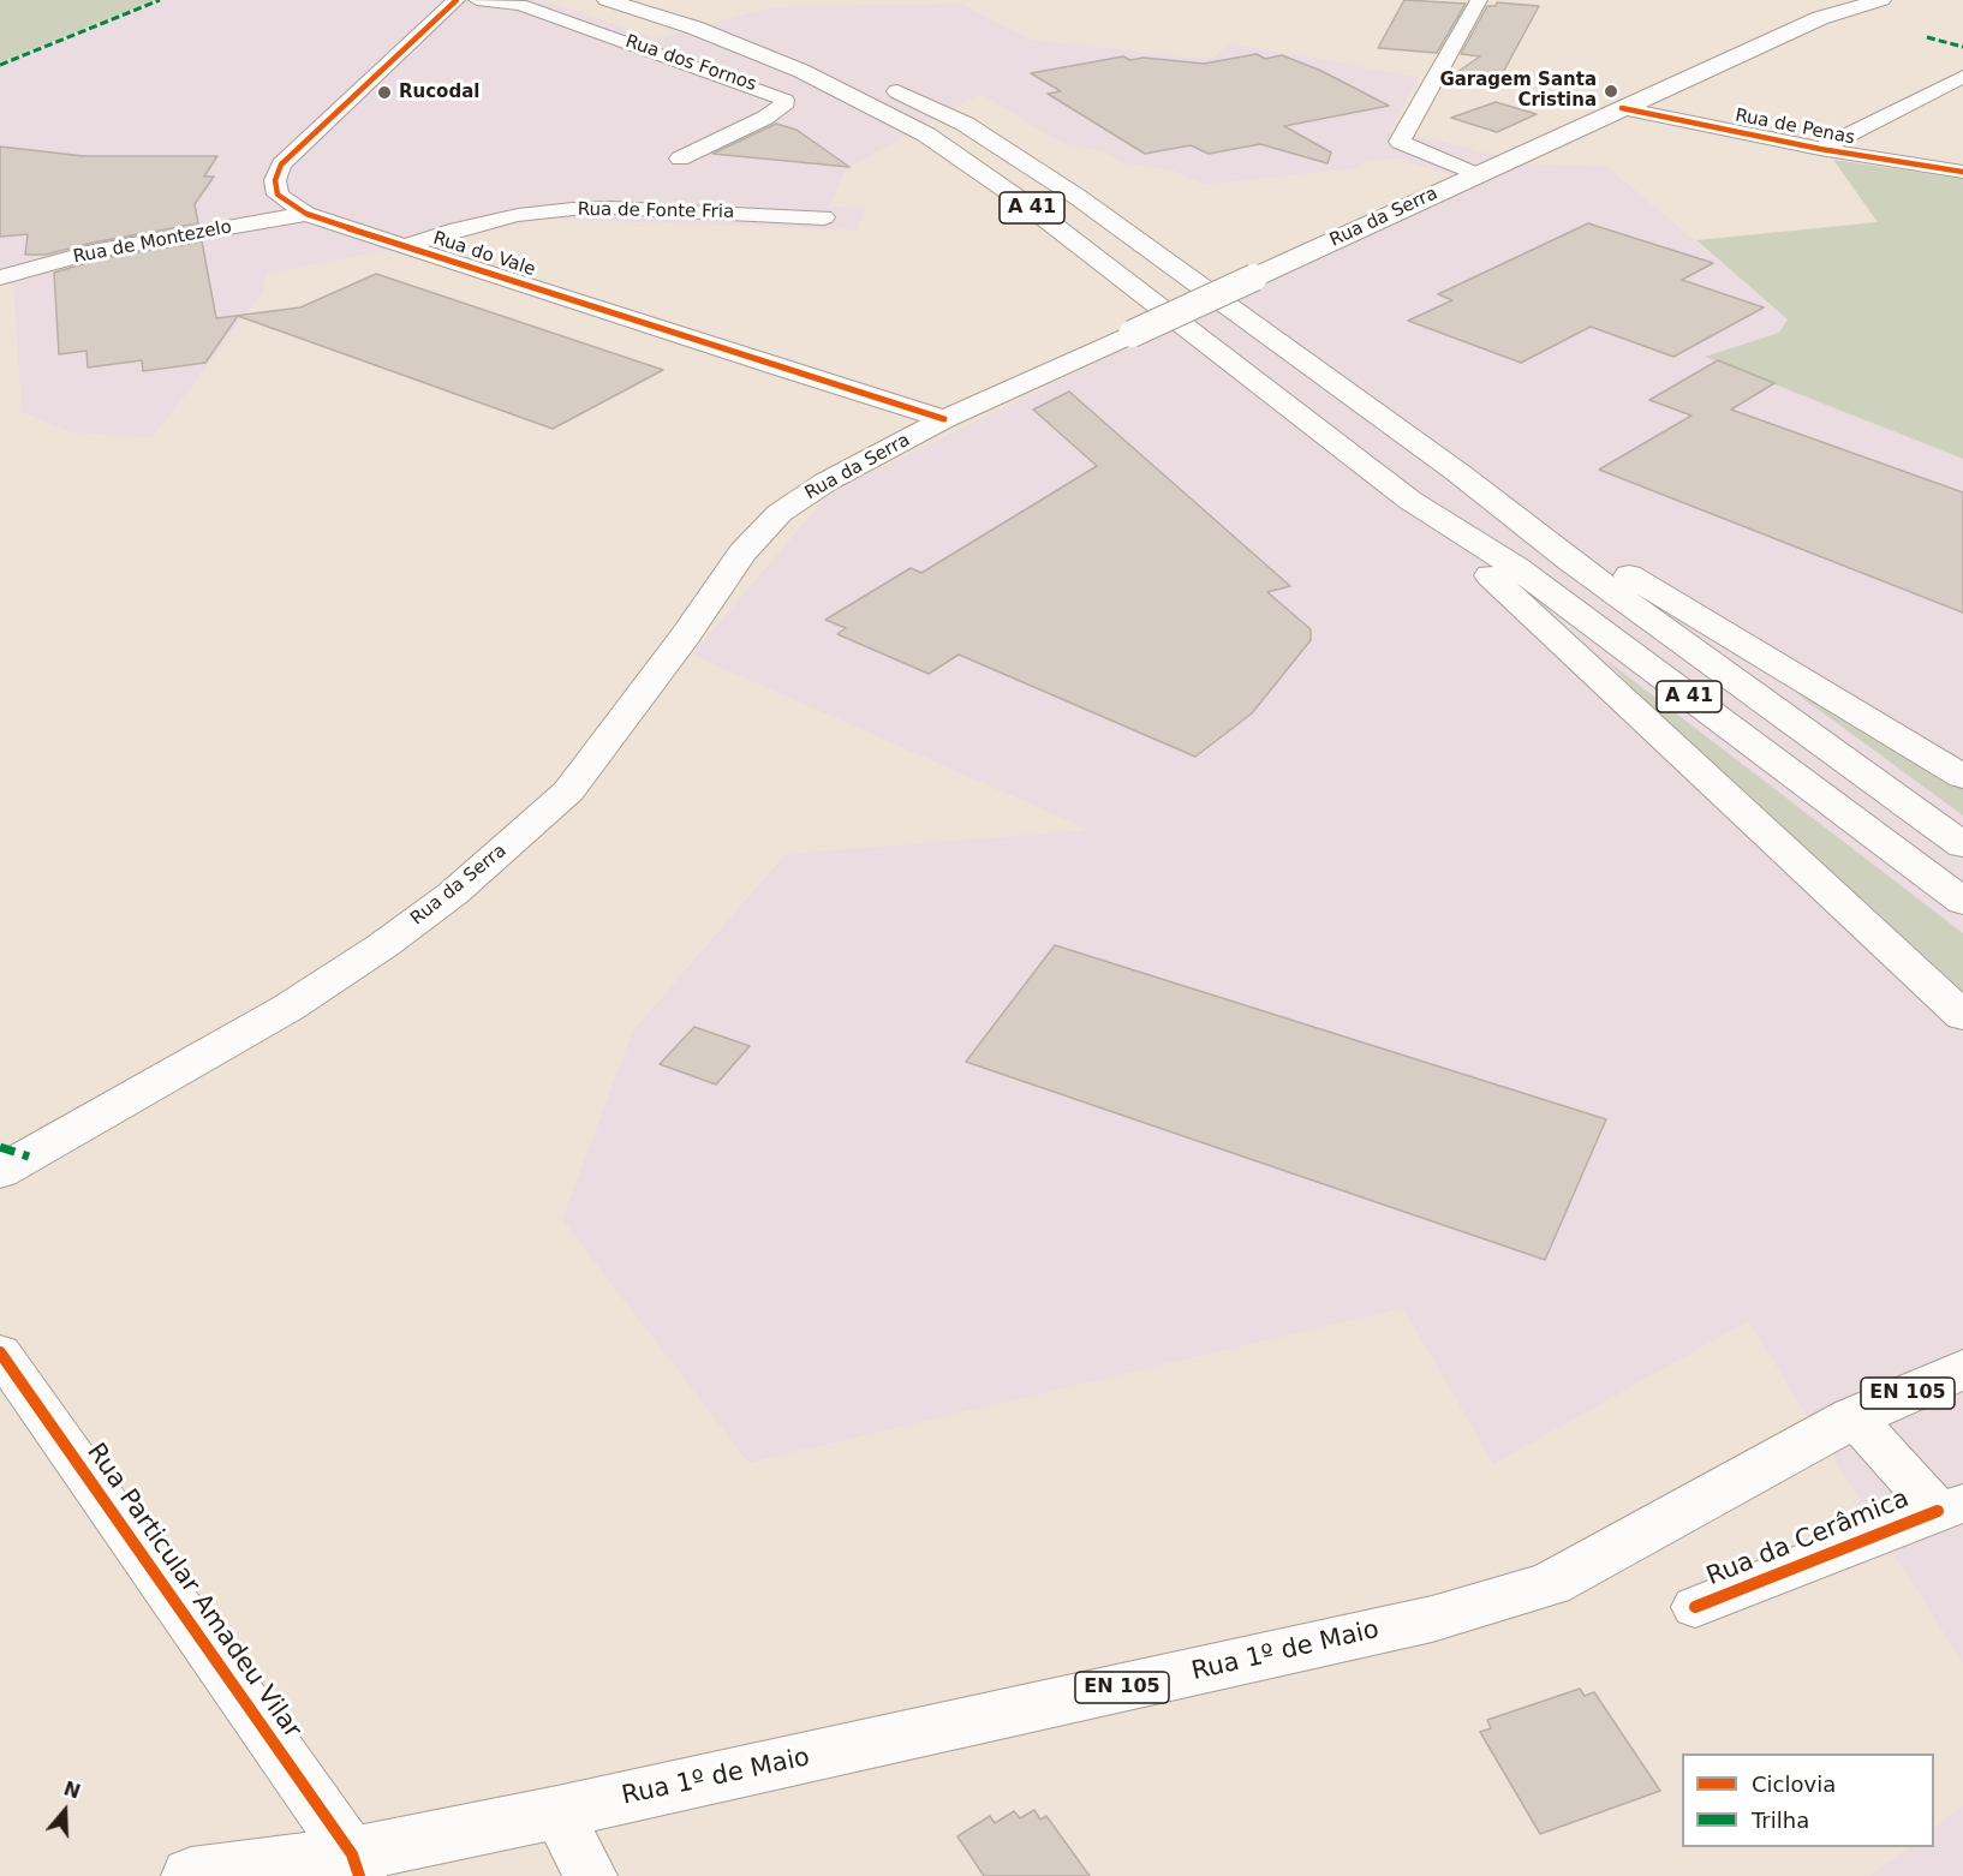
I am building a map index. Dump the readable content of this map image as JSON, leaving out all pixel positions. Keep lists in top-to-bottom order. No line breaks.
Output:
{"streets":{"main road":["A 41","Rua da Serra","EN 105","Rua 1º de Maio"],"street":["Rua dos Fornos","Rua de Penas","Rua de Fonte Fria","Rua de Montezelo","Rua do Vale","Rua da Cerâmica","Rua Particular Amadeu Vilar"]},"crossings":[["Rua de Penas","Rua da Serra"],["Rua de Fonte Fria","Rua do Vale"],["Rua da Serra","Rua do Vale"],["Rua de Montezelo","Rua do Vale"],["EN 105","Rua Particular Amadeu Vilar"],["EN 105","Rua 1º de Maio"],["Rua da Cerâmica","Rua 1º de Maio"],["Rua Particular Amadeu Vilar","Rua 1º de Maio"]],"places":["Garagem Santa Cristina","Rucodal"],"legend":["Ciclovia","Trilha"],"north":"top"}
